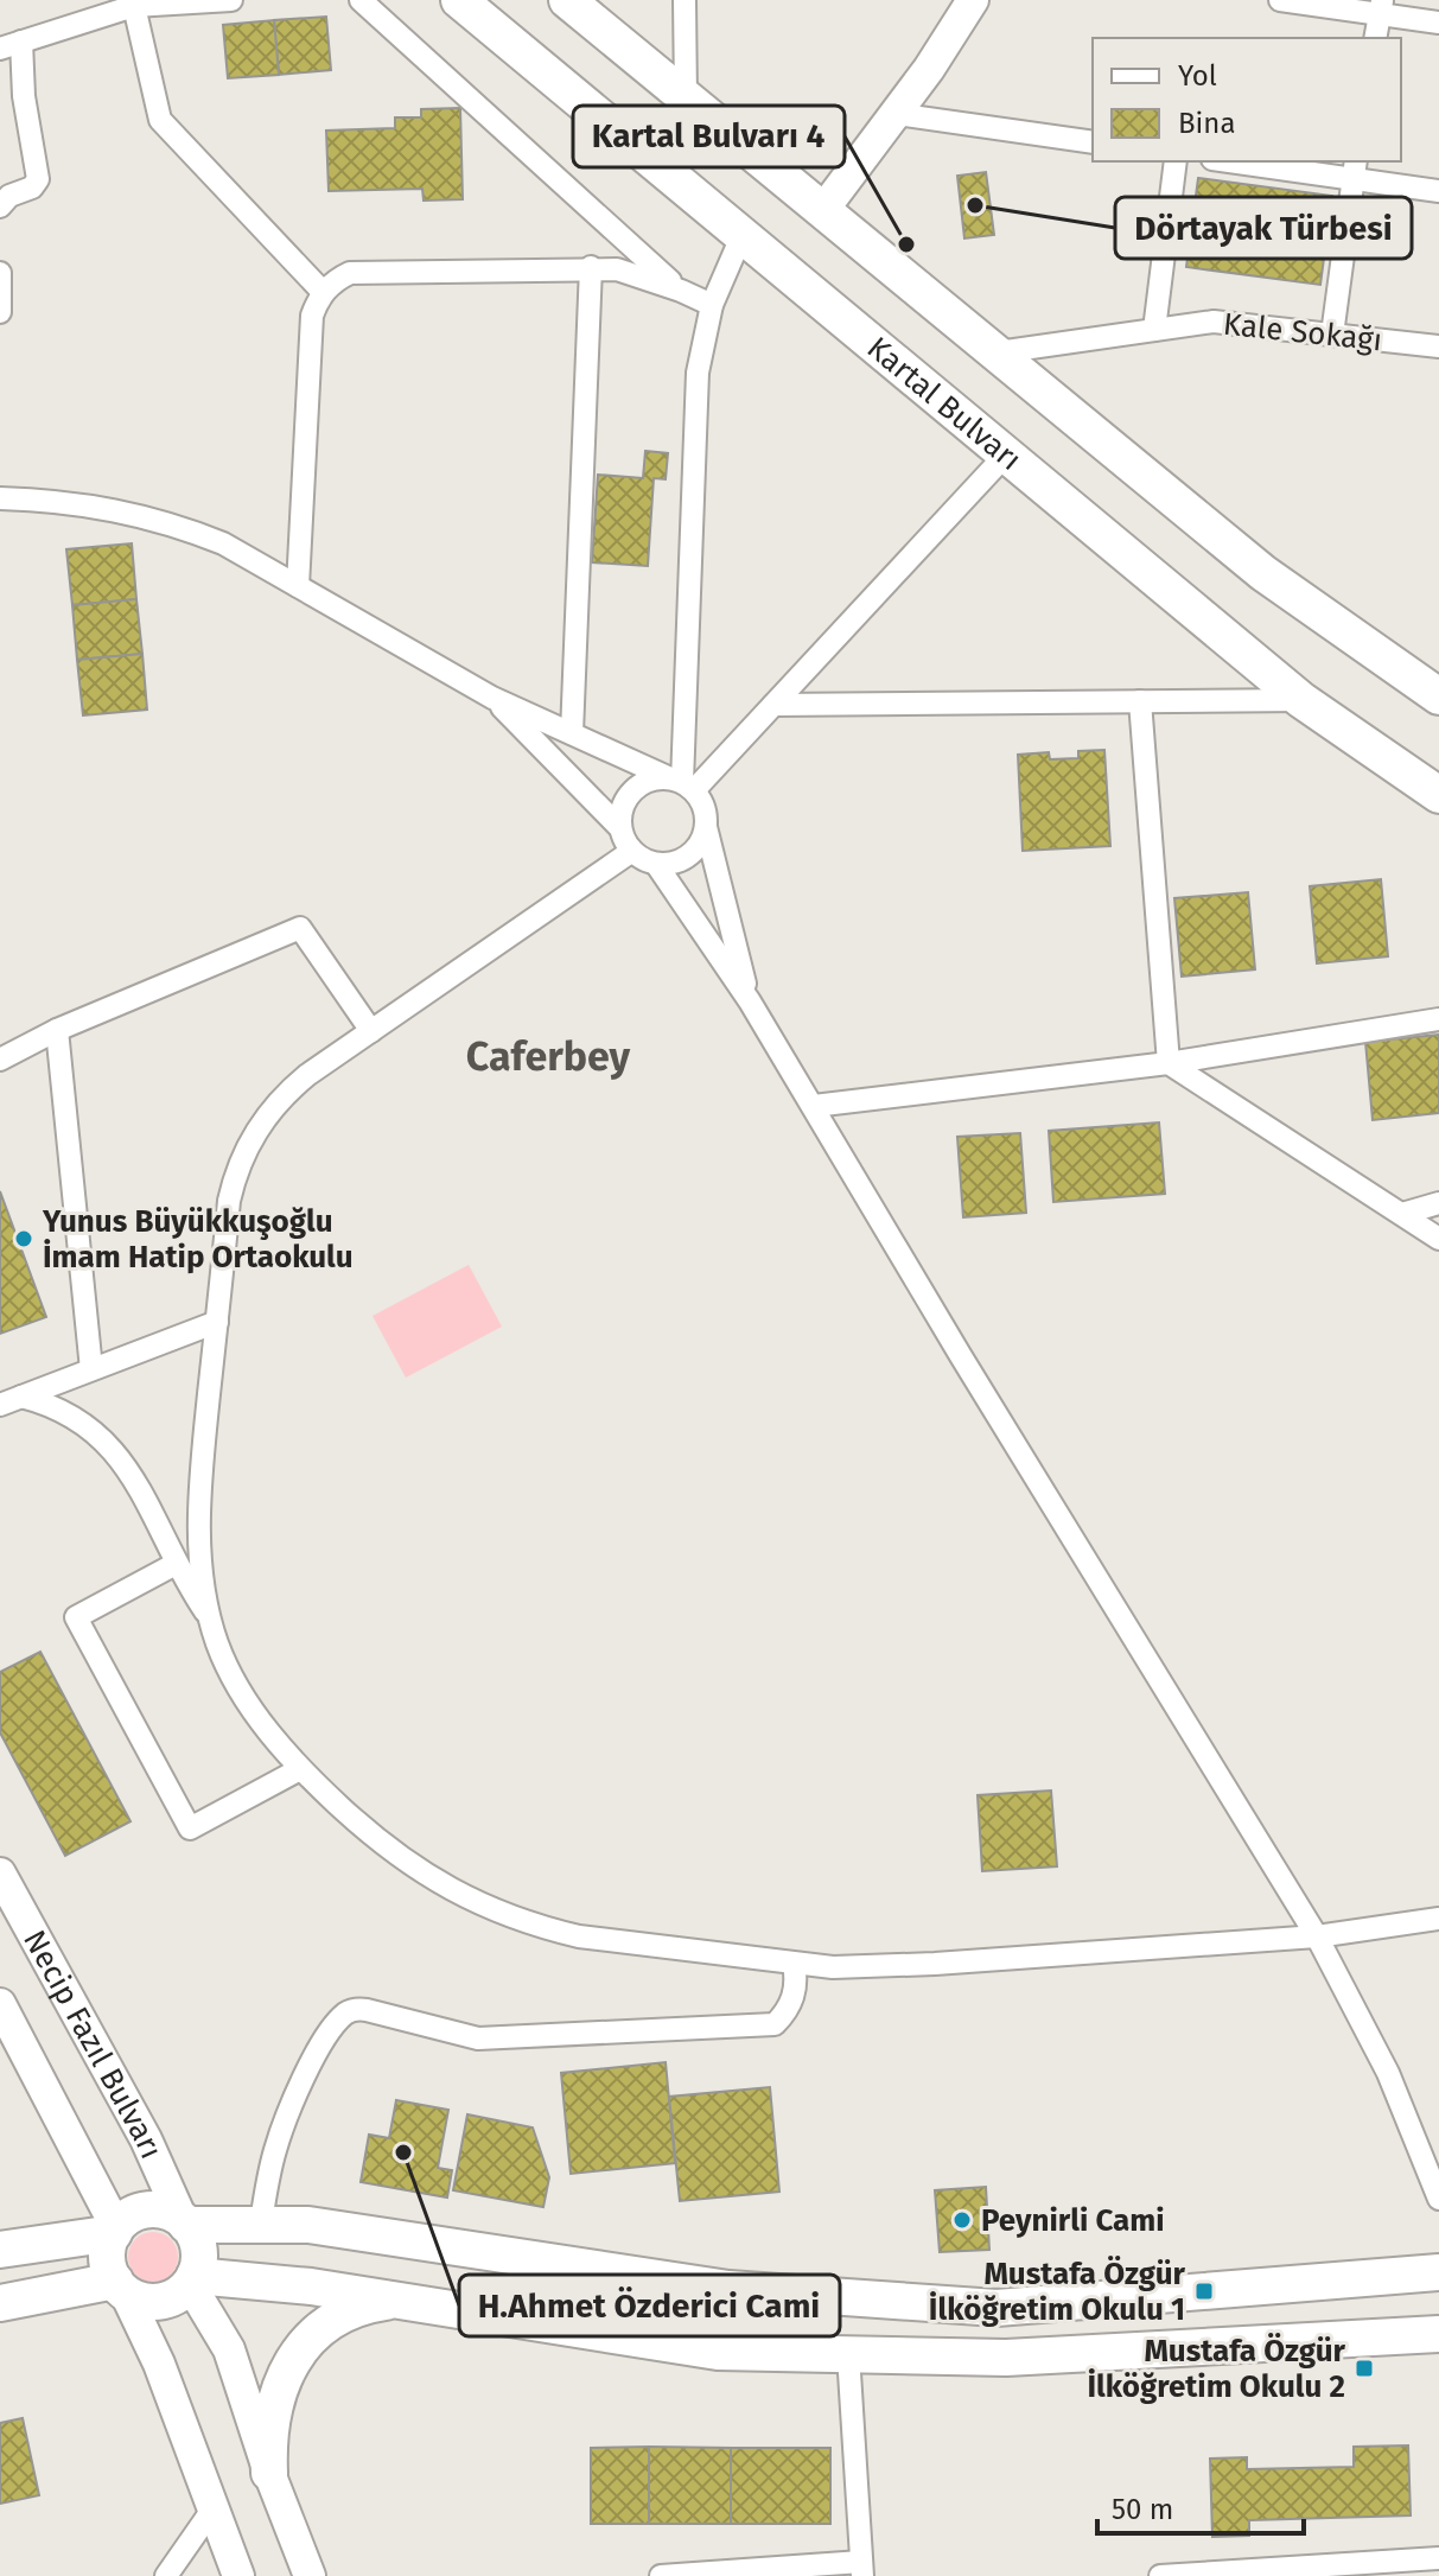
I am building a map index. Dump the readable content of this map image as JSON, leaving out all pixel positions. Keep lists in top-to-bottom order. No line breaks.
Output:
{"streets":{"main road":["Kartal Bulvarı"],"street":["Kale Sokağı","Necip Fazıl Bulvarı"]},"districts":["Caferbey"],"places":{"other":["Dörtayak Türbesi","Kartal Bulvarı 4","Yunus Büyükkuşoğlu İmam Hatip Ortaokulu","H.Ahmet Özderici Cami","Peynirli Cami"],"transit":["Mustafa Özgür İlköğretim Okulu 1","Mustafa Özgür İlköğretim Okulu 2"]},"legend":["Yol","Bina"],"scale_bar":"50 m"}
